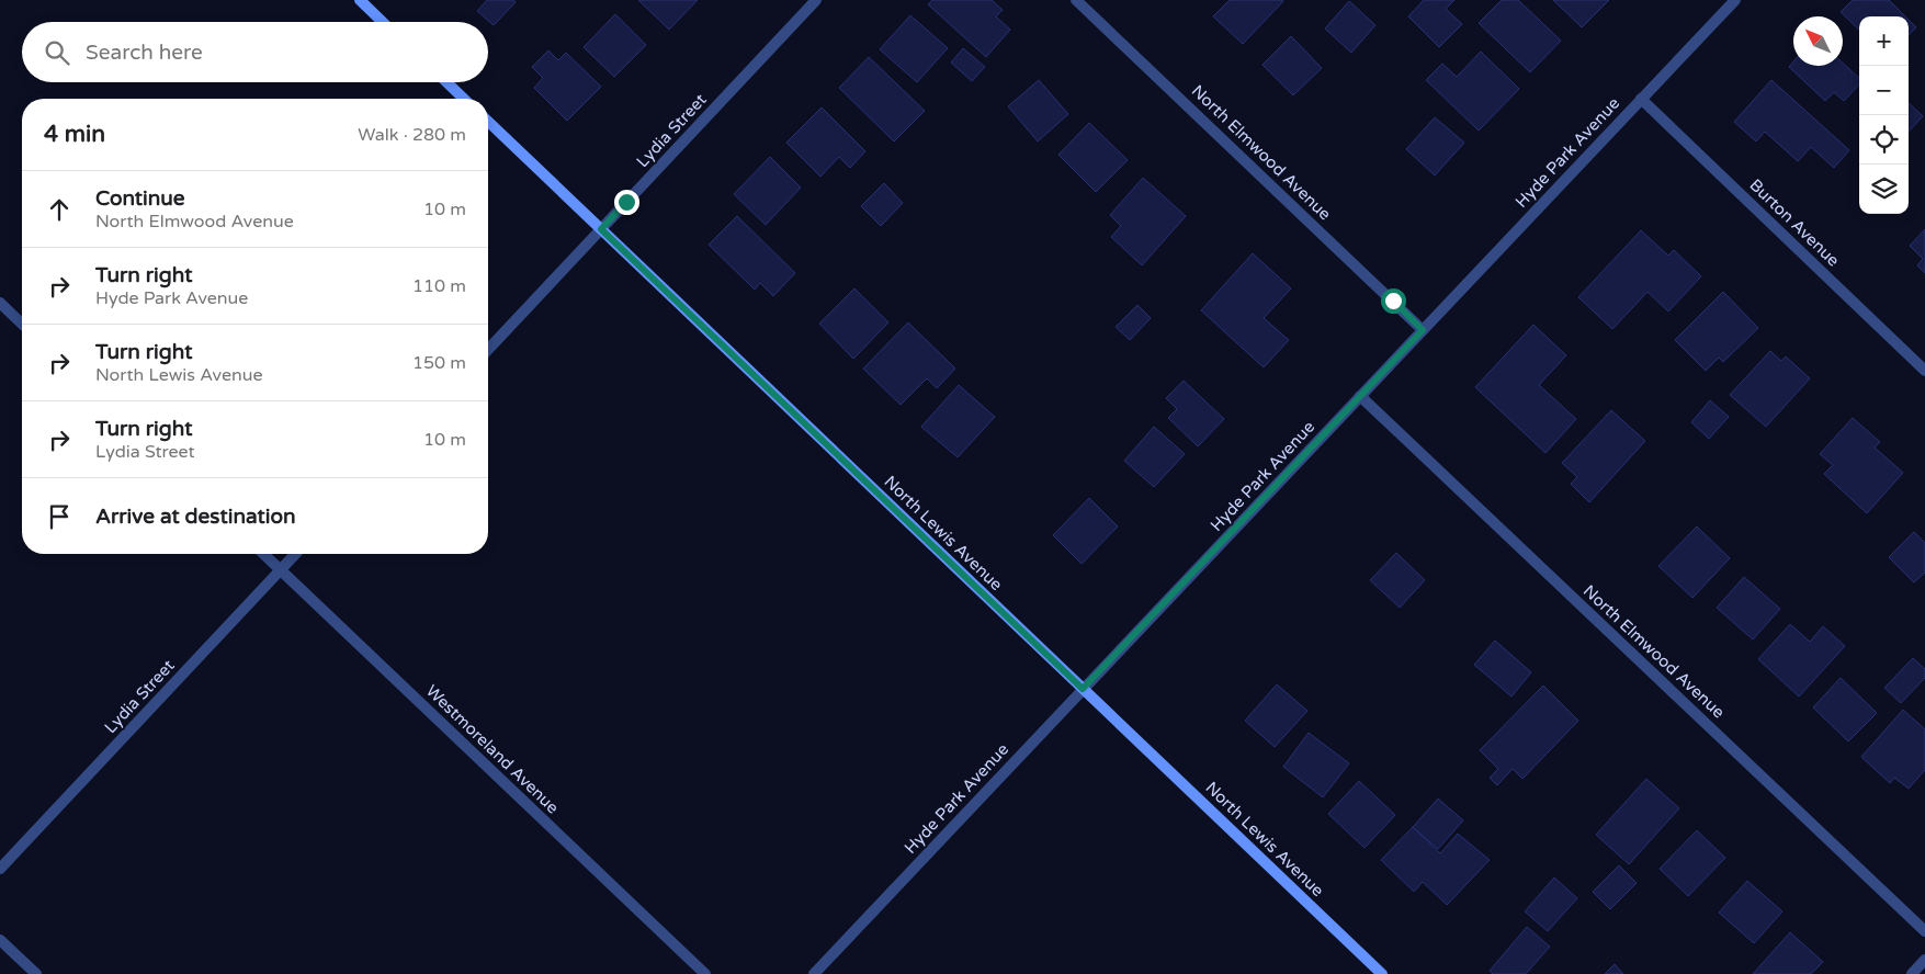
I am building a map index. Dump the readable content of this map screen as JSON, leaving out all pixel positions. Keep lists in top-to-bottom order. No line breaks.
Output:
{"streets":{"main road":["North Lewis Avenue"],"street":["Lydia Street","North Elmwood Avenue","Hyde Park Avenue","Burton Avenue","Westmoreland Avenue"]},"crossings":[["Lydia Street","North Lewis Avenue"],["Lydia Street","Westmoreland Avenue"],["North Elmwood Avenue","Hyde Park Avenue"],["Hyde Park Avenue","Burton Avenue"],["Hyde Park Avenue","North Lewis Avenue"]],"north":"top left","page":{"map_buttons":["+","−"],"search":"Search here","heading":["4 min","Walk · 280 m"],"list":[["Continue","North Elmwood Avenue","10 m"],["Turn right","Hyde Park Avenue","110 m"],["Turn right","North Lewis Avenue","150 m"],["Turn right","Lydia Street","10 m"],"Arrive at destination"]}}
